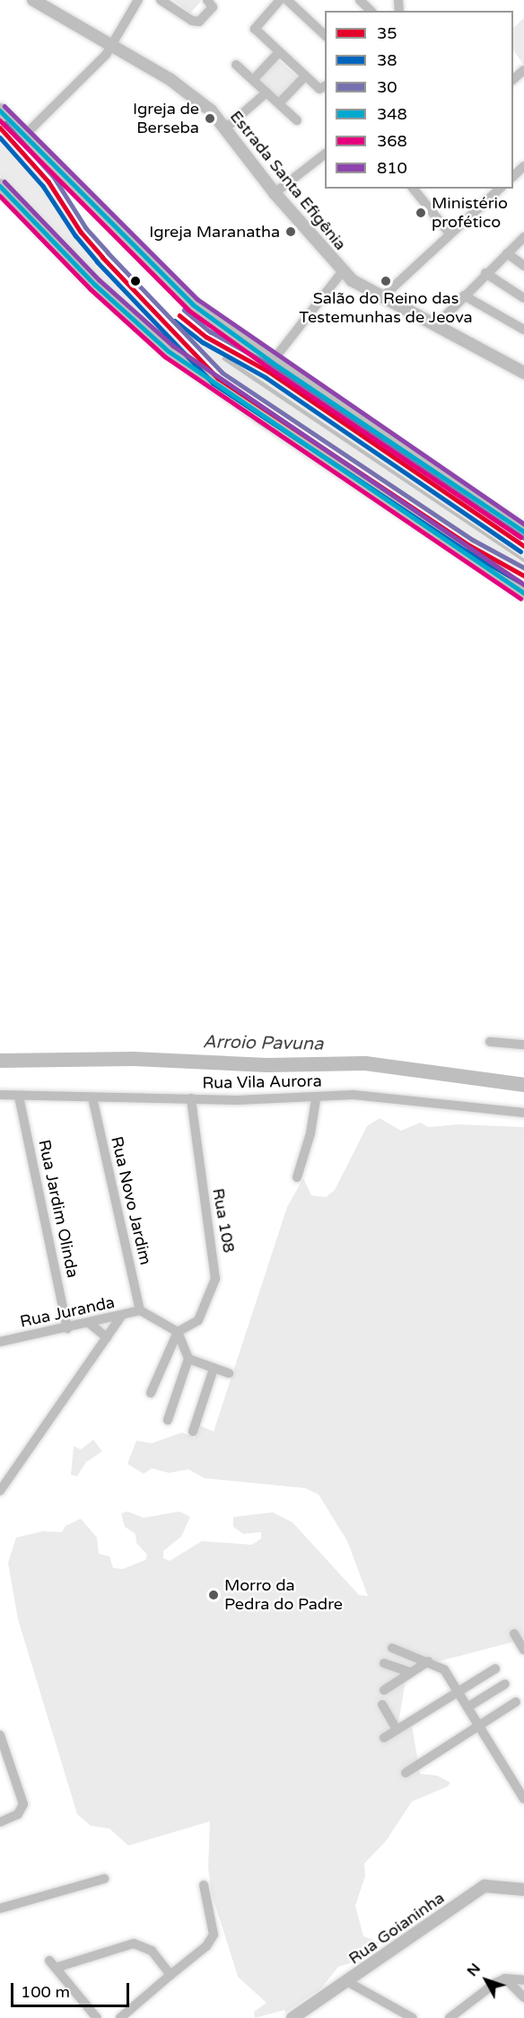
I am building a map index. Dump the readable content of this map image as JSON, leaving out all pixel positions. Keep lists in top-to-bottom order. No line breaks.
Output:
{"streets":{"street":["Estrada Santa Efigênia","Rua Vila Aurora","Rua Novo Jardim","Rua Jardim Olinda","Rua 108","Rua Juranda","Rua Goianinha"]},"crossings":[["Rua Vila Aurora","Rua Novo Jardim"],["Rua Vila Aurora","Rua Jardim Olinda"],["Rua Vila Aurora","Rua 108"],["Rua Novo Jardim","Rua Juranda"],["Rua Jardim Olinda","Rua Juranda"]],"water":["Arroio Pavuna"],"places":["Igreja de Berseba","Ministério profético","Igreja Maranatha","Salão do Reino das Testemunhas de Jeova","Morro da Pedra do Padre"],"lines":["transit line 810","transit line 348","transit line 368","transit line 30","transit line 35","transit line 38"],"legend":["35","38","30","348","368","810"],"scale_bar":"100 m","north":"top left"}
